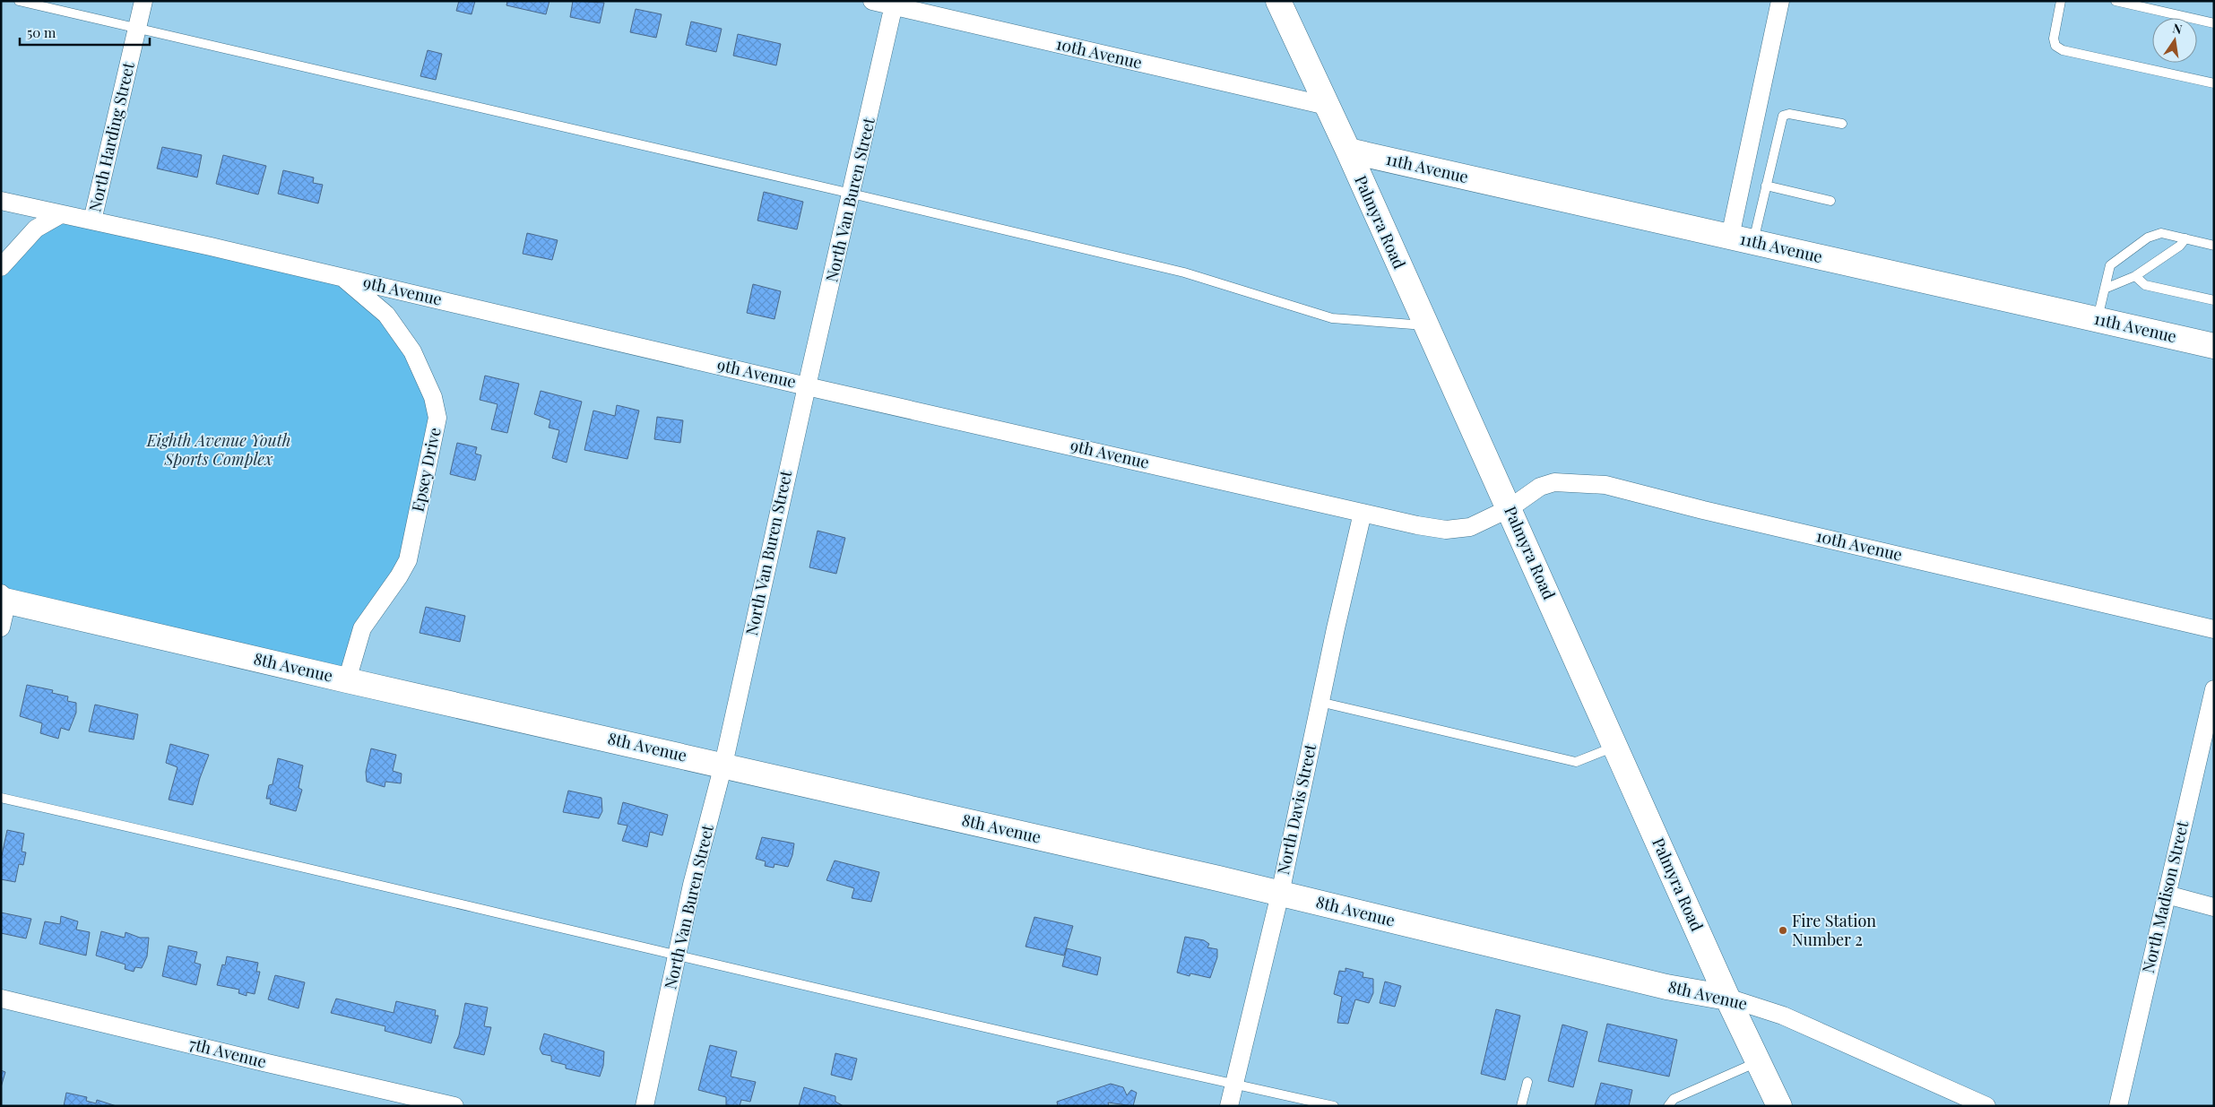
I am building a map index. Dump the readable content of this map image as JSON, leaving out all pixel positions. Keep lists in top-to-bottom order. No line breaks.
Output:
{"streets":{"street":["10th Avenue","North Harding Street","11th Avenue","North Van Buren Street","Palmyra Road","9th Avenue","Epsey Drive","8th Avenue","North Davis Street","North Madison Street","7th Avenue"]},"crossings":[["10th Avenue","North Van Buren Street"],["10th Avenue","Palmyra Road"],["10th Avenue","9th Avenue"],["North Harding Street","9th Avenue"],["11th Avenue","Palmyra Road"],["North Van Buren Street","9th Avenue"],["North Van Buren Street","8th Avenue"],["Palmyra Road","9th Avenue"],["Palmyra Road","8th Avenue"],["9th Avenue","Epsey Drive"],["9th Avenue","North Davis Street"],["Epsey Drive","8th Avenue"],["8th Avenue","North Davis Street"]],"parks":["Eighth Avenue Youth Sports Complex"],"places":["Fire Station Number 2"],"scale_bar":"50 m","north":"top"}
